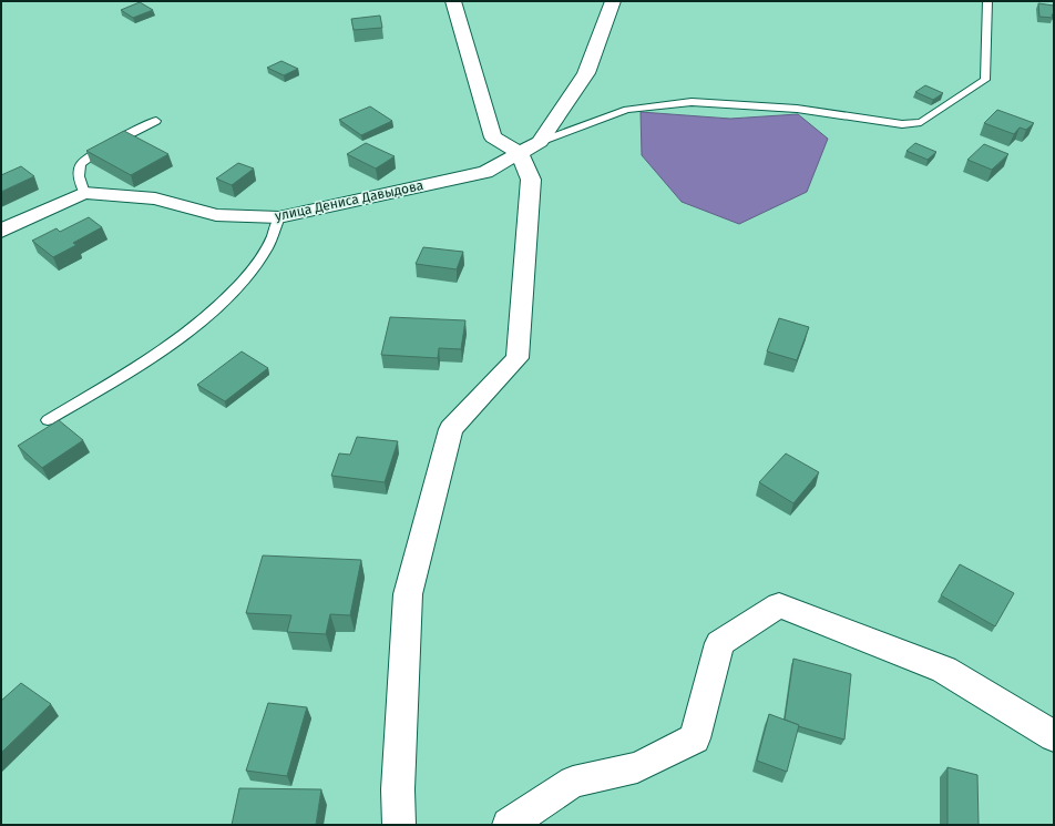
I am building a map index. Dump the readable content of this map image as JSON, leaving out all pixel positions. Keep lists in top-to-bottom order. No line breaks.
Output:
{"streets":{"street":["улица Дениса Давыдова"]}}
